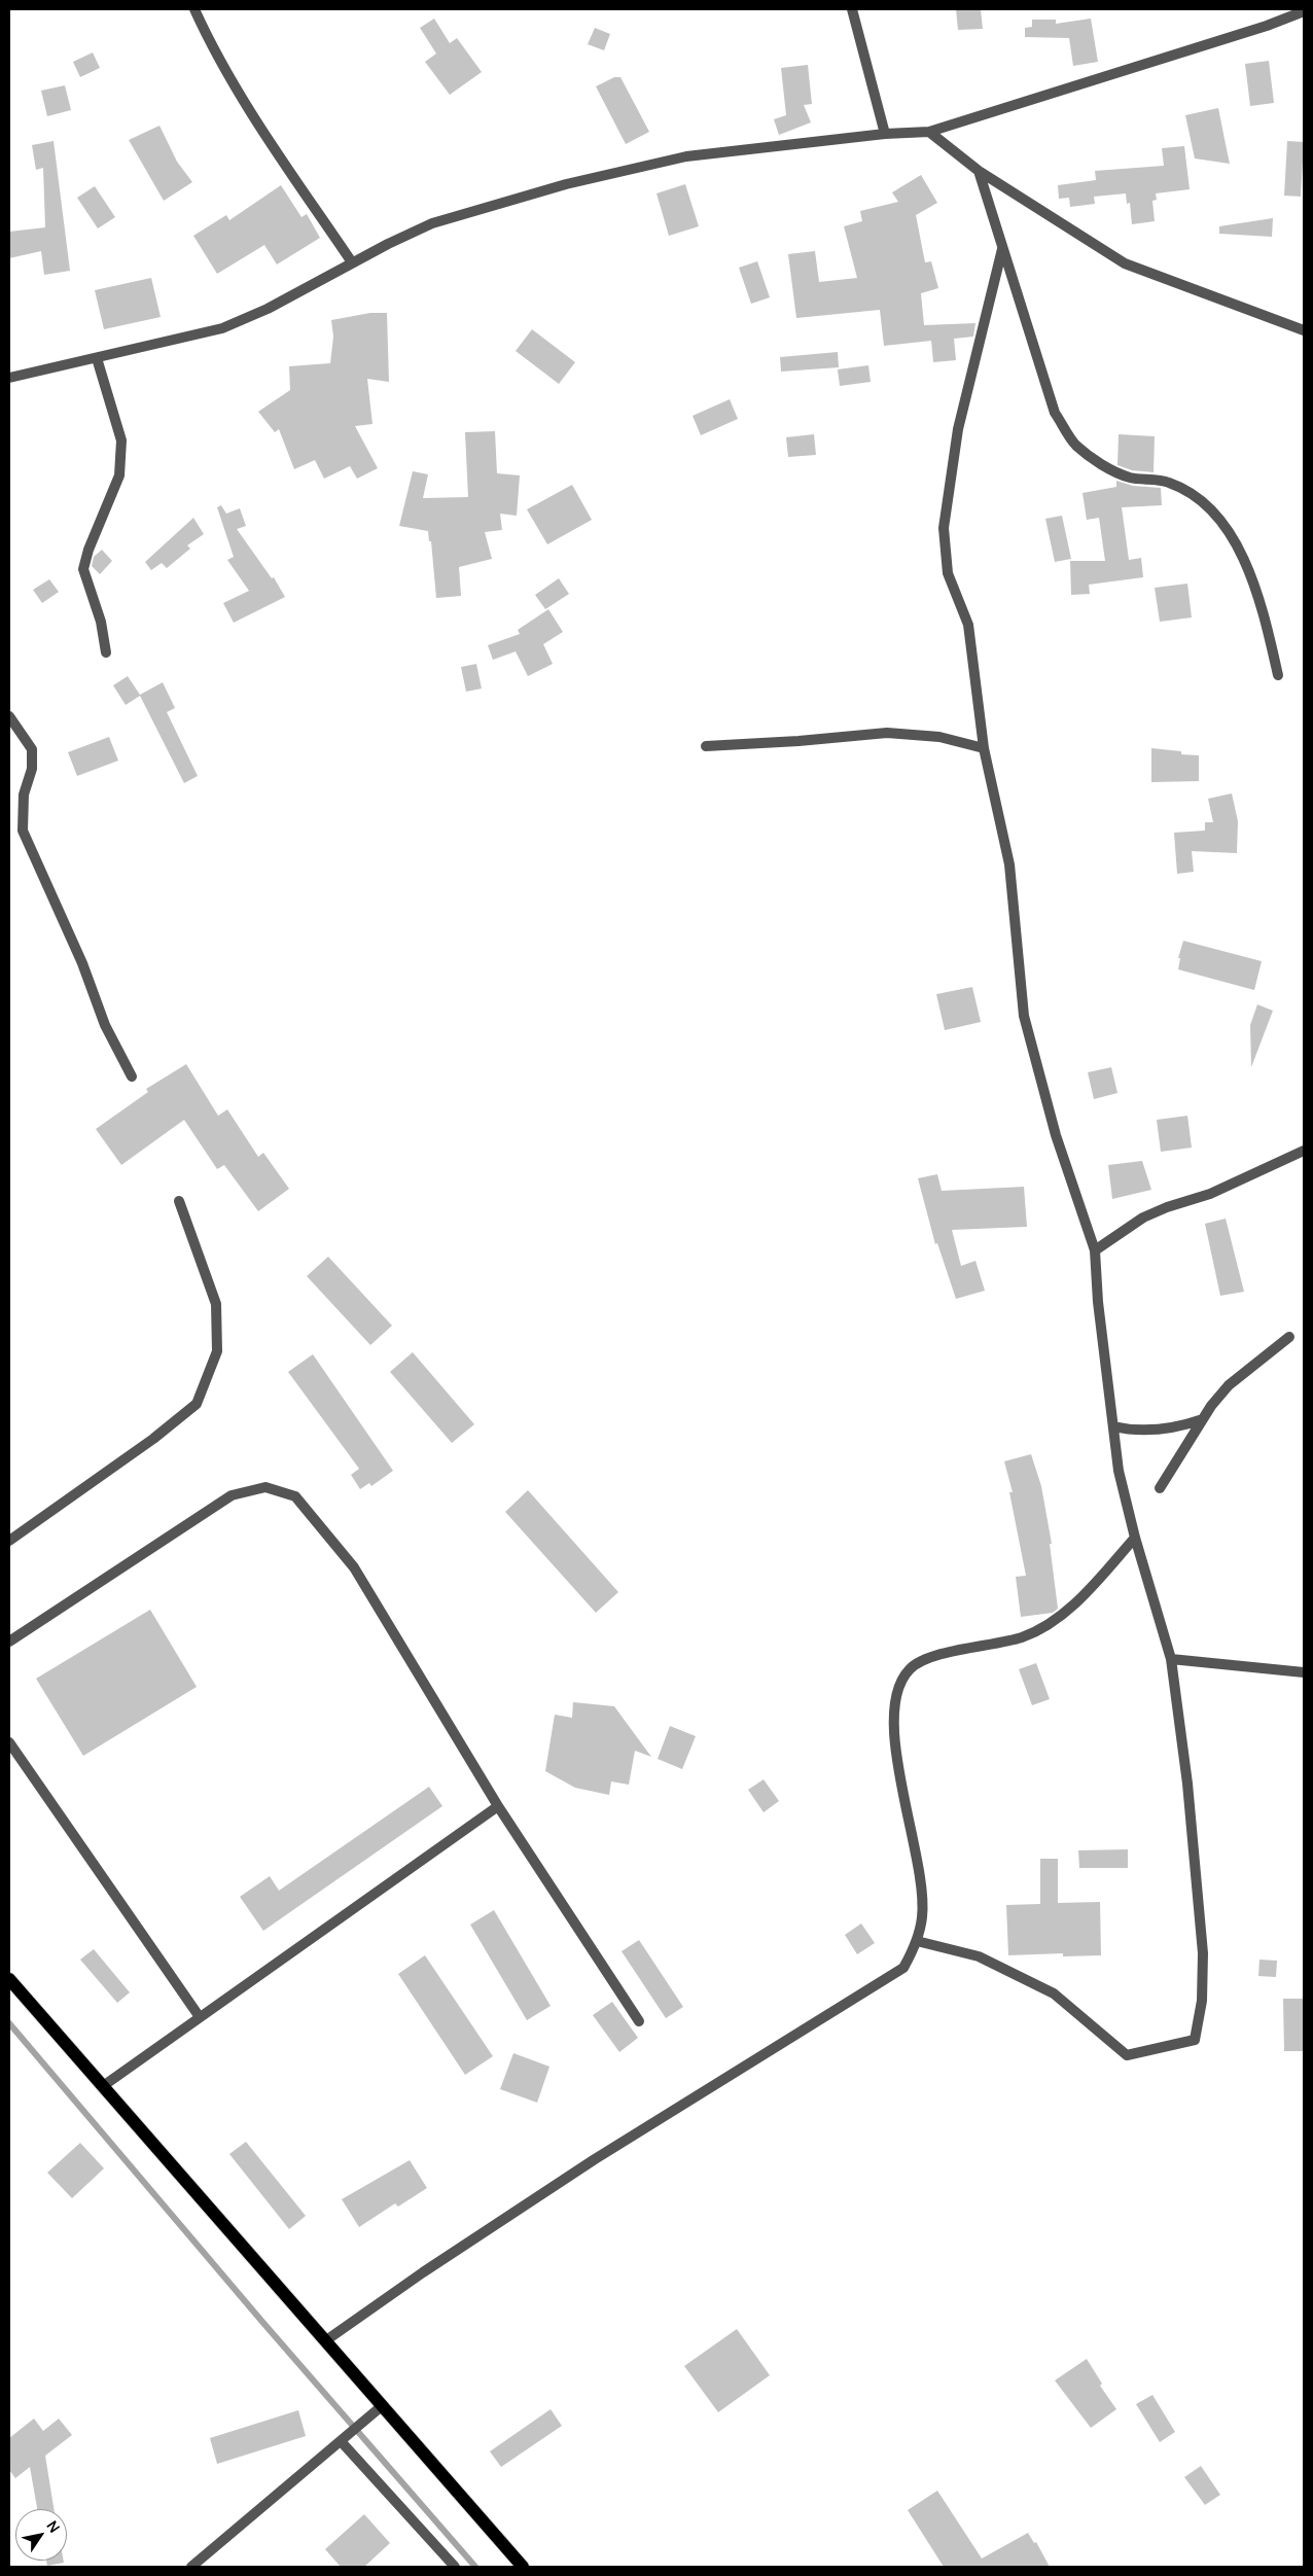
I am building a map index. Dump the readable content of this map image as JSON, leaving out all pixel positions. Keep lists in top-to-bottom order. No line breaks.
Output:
{"north":"top right"}
